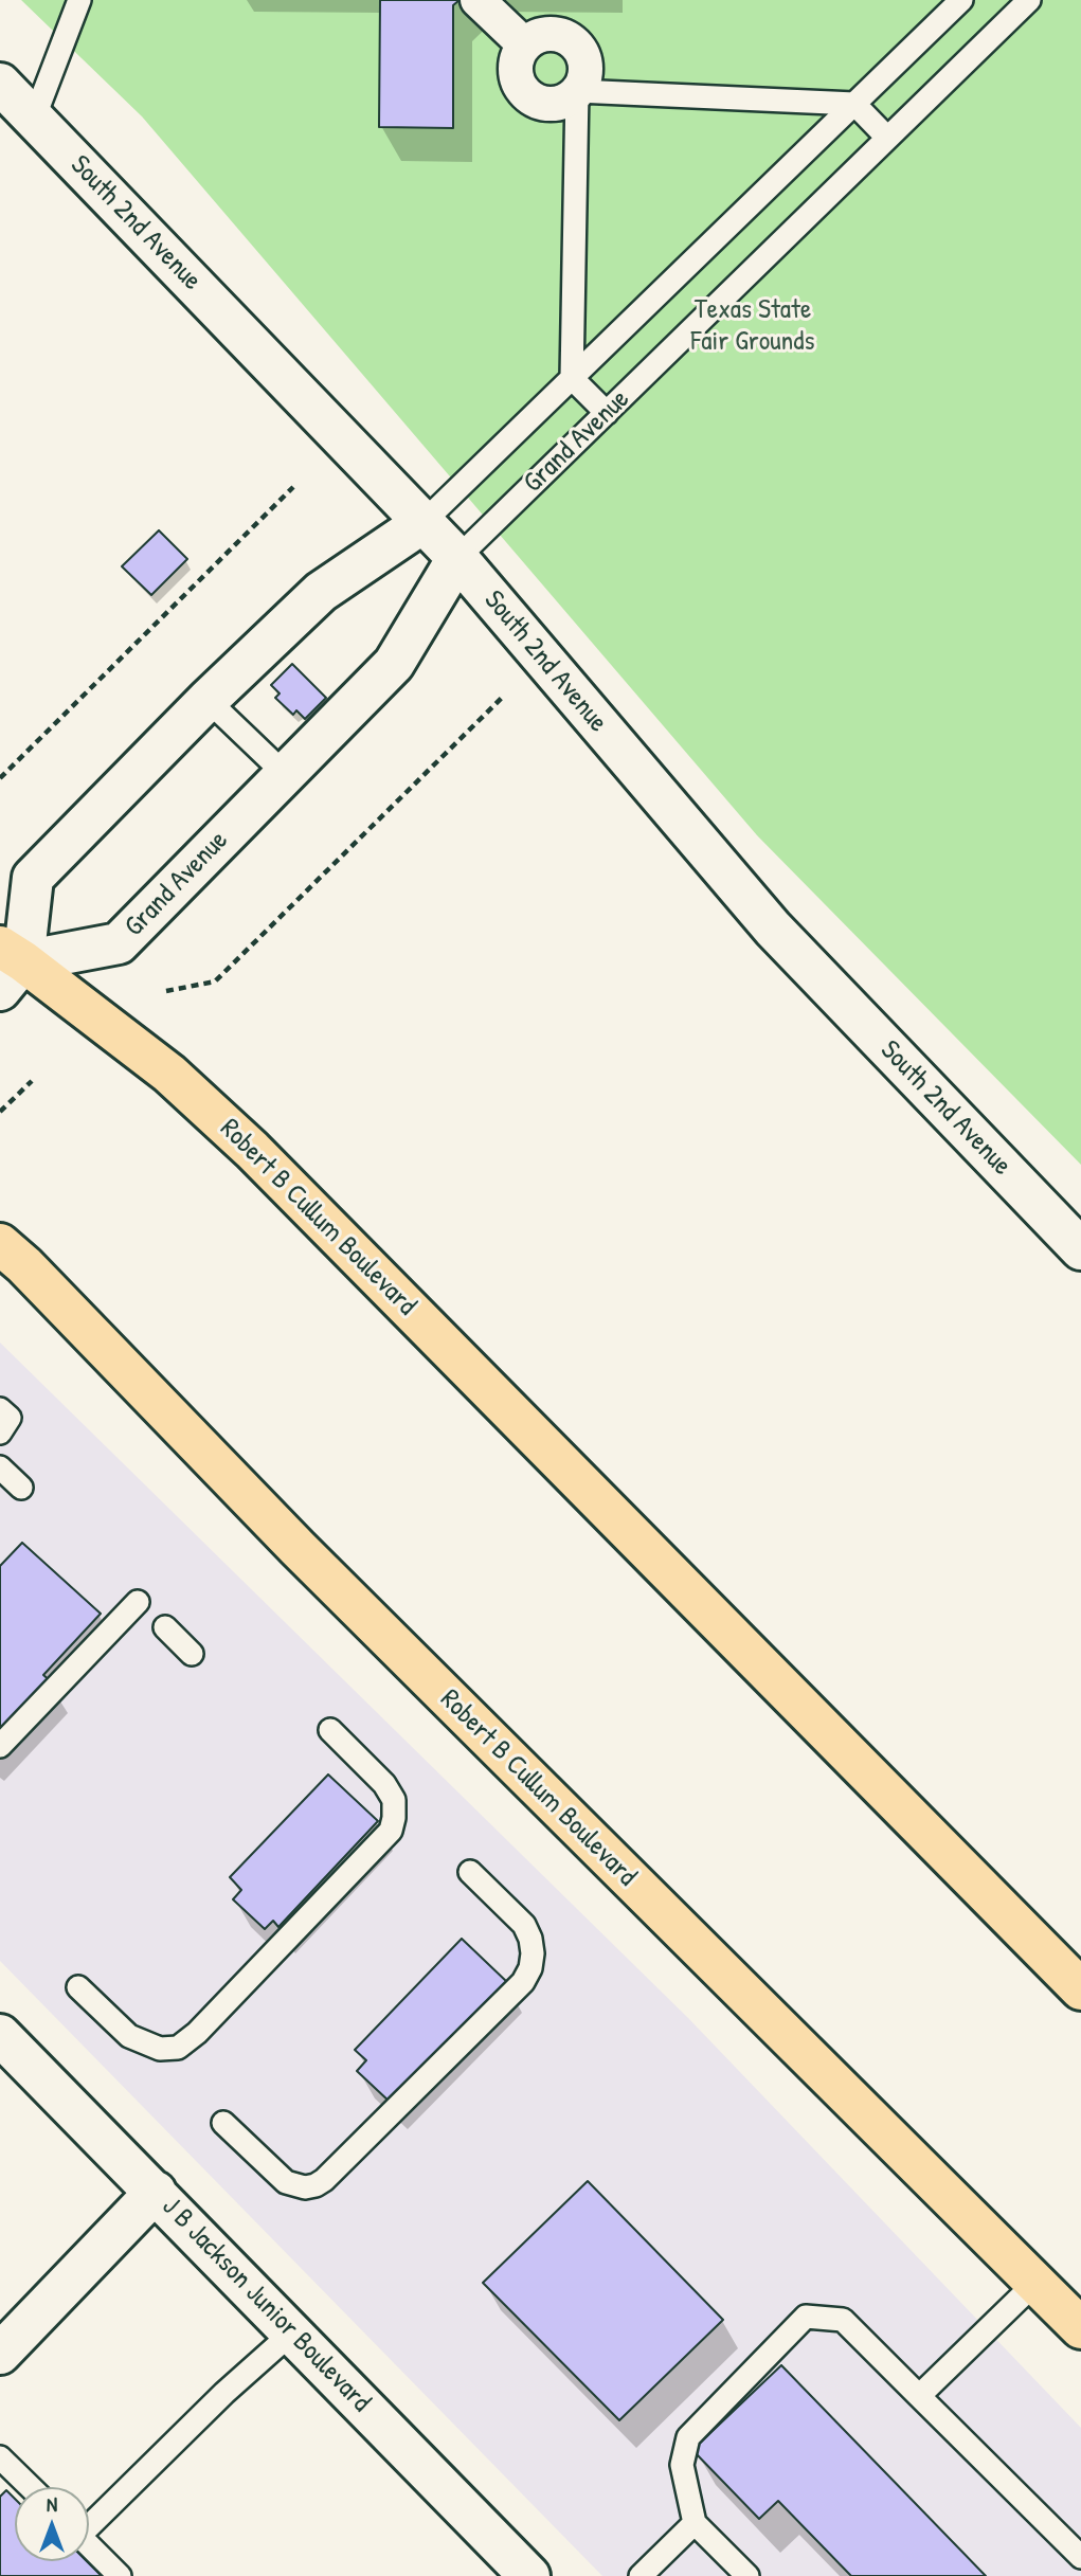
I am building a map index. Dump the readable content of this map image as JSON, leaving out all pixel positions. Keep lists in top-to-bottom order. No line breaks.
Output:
{"streets":{"main road":["Robert B Cullum Boulevard"],"street":["South 2nd Avenue","Grand Avenue","J B Jackson Junior Boulevard"]},"crossings":[["South 2nd Avenue","Grand Avenue"],["Grand Avenue","Robert B Cullum Boulevard"]],"parks":["Texas State Fair Grounds"],"north":"top"}
